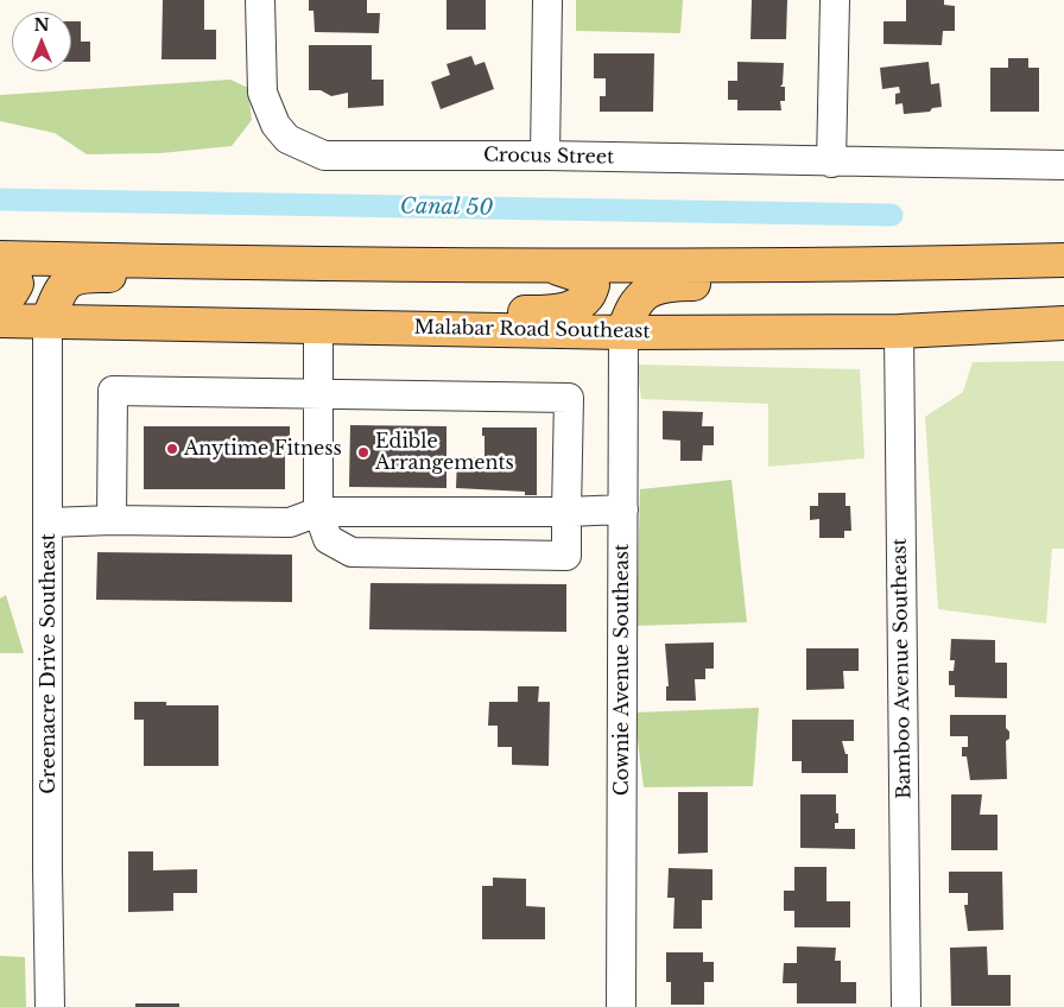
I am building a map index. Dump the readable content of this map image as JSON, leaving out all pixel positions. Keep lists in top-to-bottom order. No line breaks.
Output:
{"streets":{"main road":["Malabar Road Southeast"],"street":["Crocus Street","Greenacre Drive Southeast","Bamboo Avenue Southeast","Cownie Avenue Southeast"]},"crossings":[["Malabar Road Southeast","Greenacre Drive Southeast"],["Malabar Road Southeast","Bamboo Avenue Southeast"],["Malabar Road Southeast","Cownie Avenue Southeast"]],"water":["Canal 50"],"places":["Anytime Fitness","Edible Arrangements"],"north":"top"}
